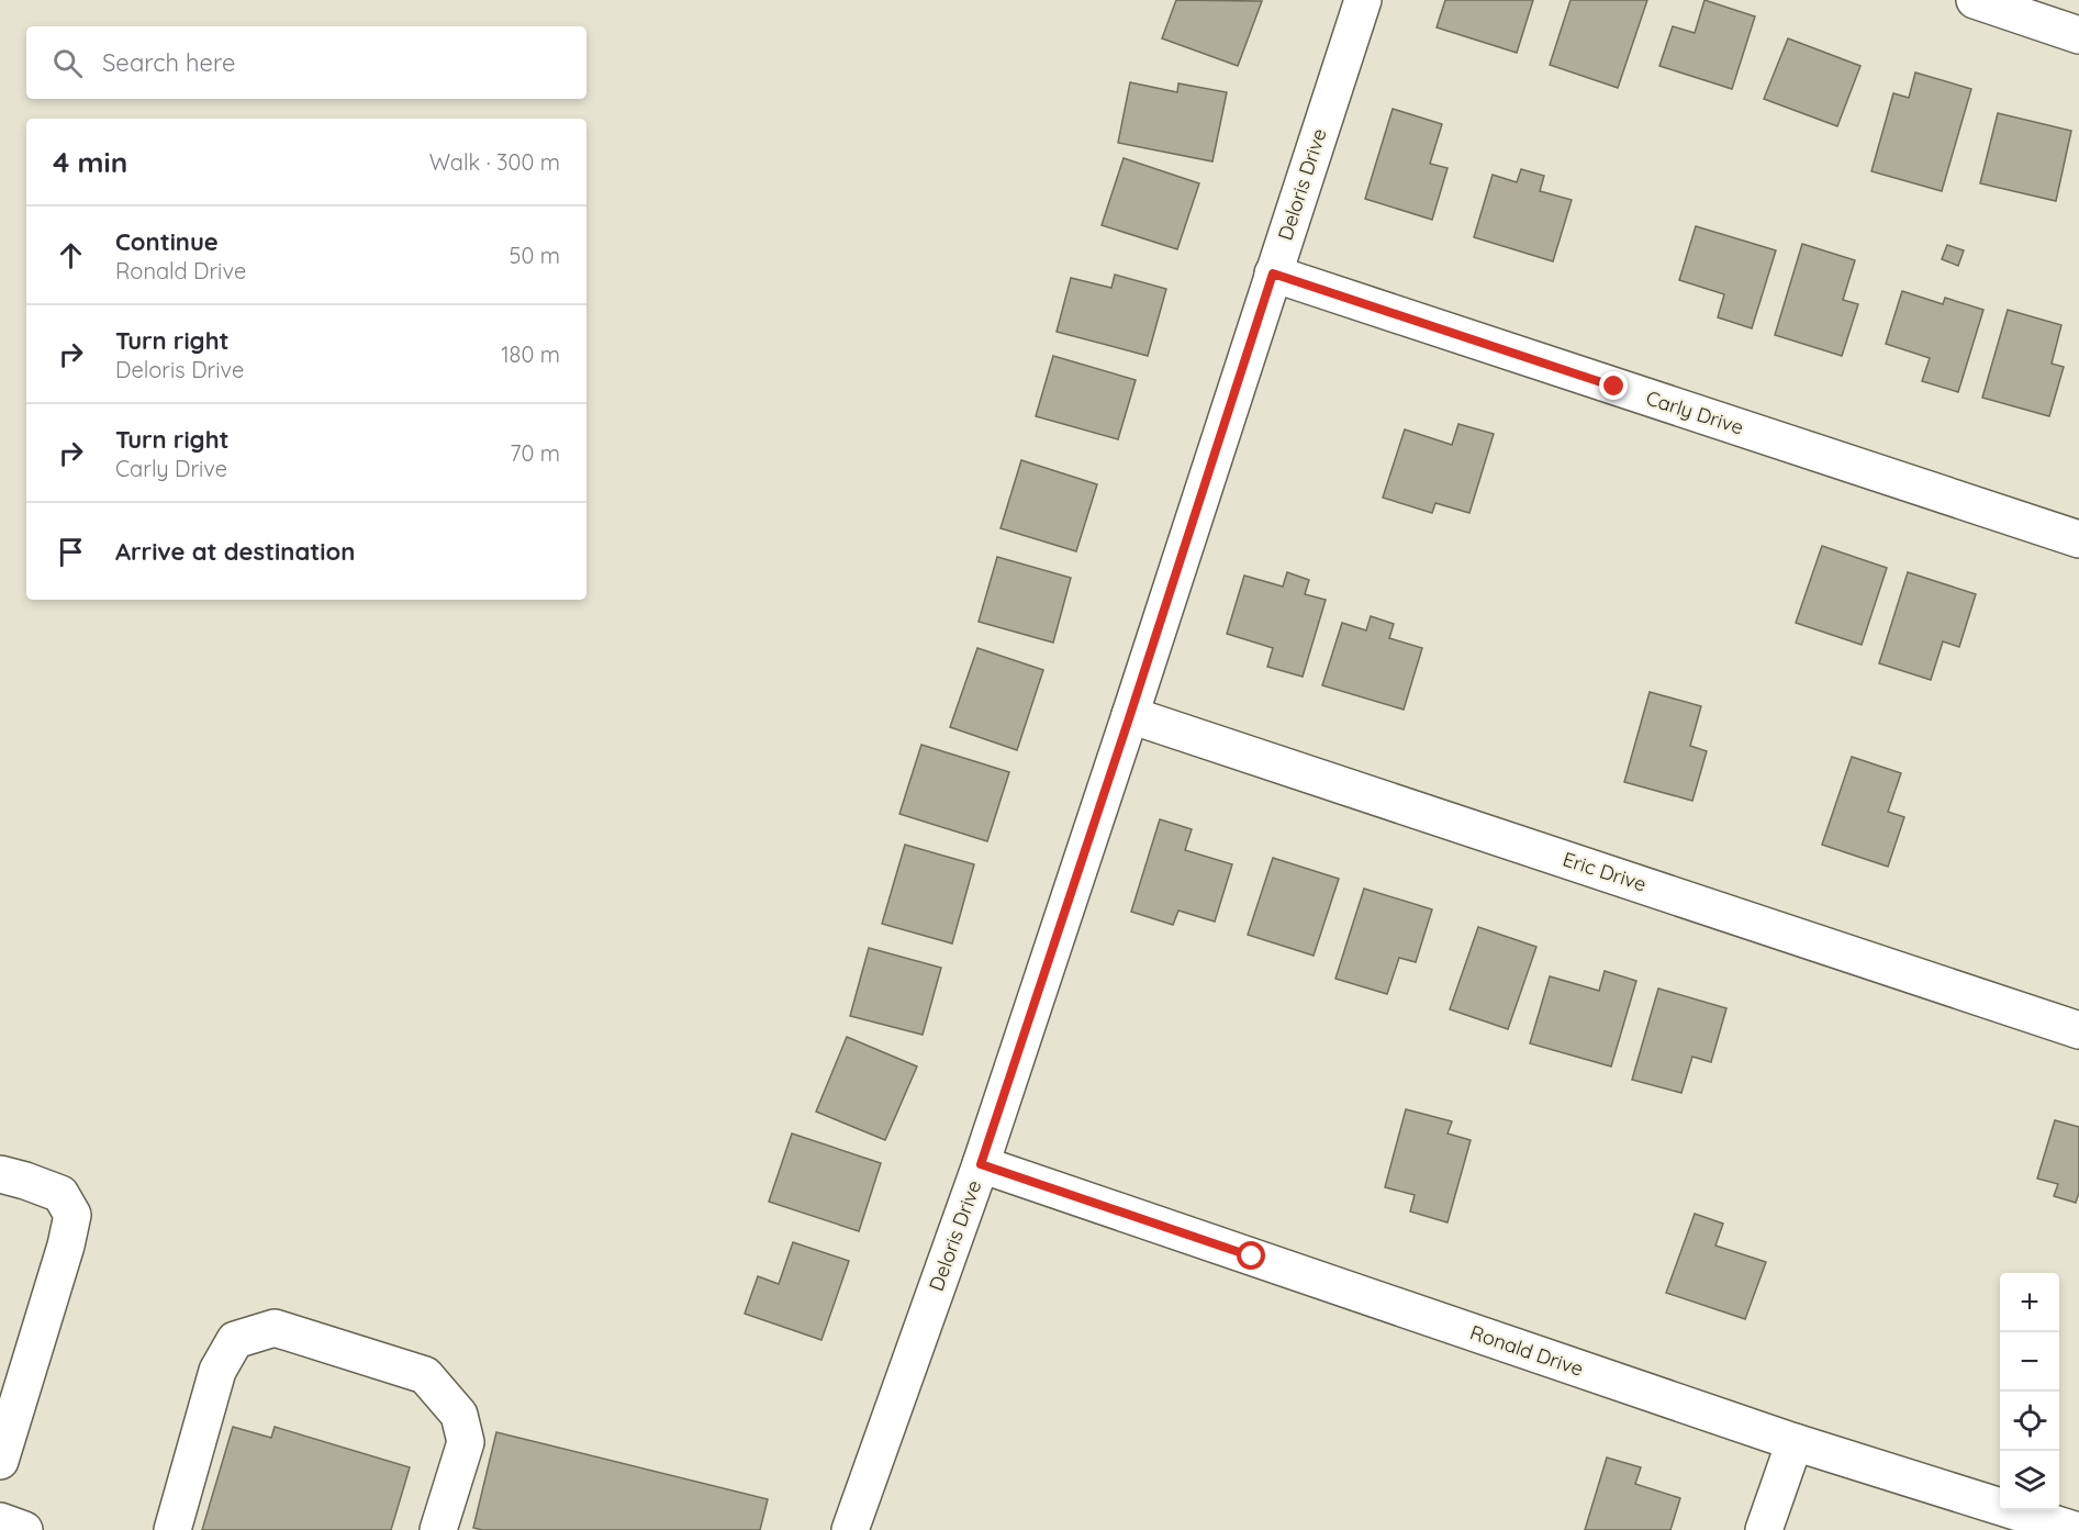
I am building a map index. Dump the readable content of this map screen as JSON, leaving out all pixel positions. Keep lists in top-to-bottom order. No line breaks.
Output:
{"streets":{"street":["Deloris Drive","Carly Drive","Eric Drive","Ronald Drive"]},"crossings":[["Deloris Drive","Carly Drive"],["Deloris Drive","Eric Drive"],["Deloris Drive","Ronald Drive"]],"page":{"search":"Search here","heading":["4 min","Walk · 300 m"],"list":[["Continue","Ronald Drive","50 m"],["Turn right","Deloris Drive","180 m"],["Turn right","Carly Drive","70 m"],"Arrive at destination"],"map_buttons":["+","−"]}}
